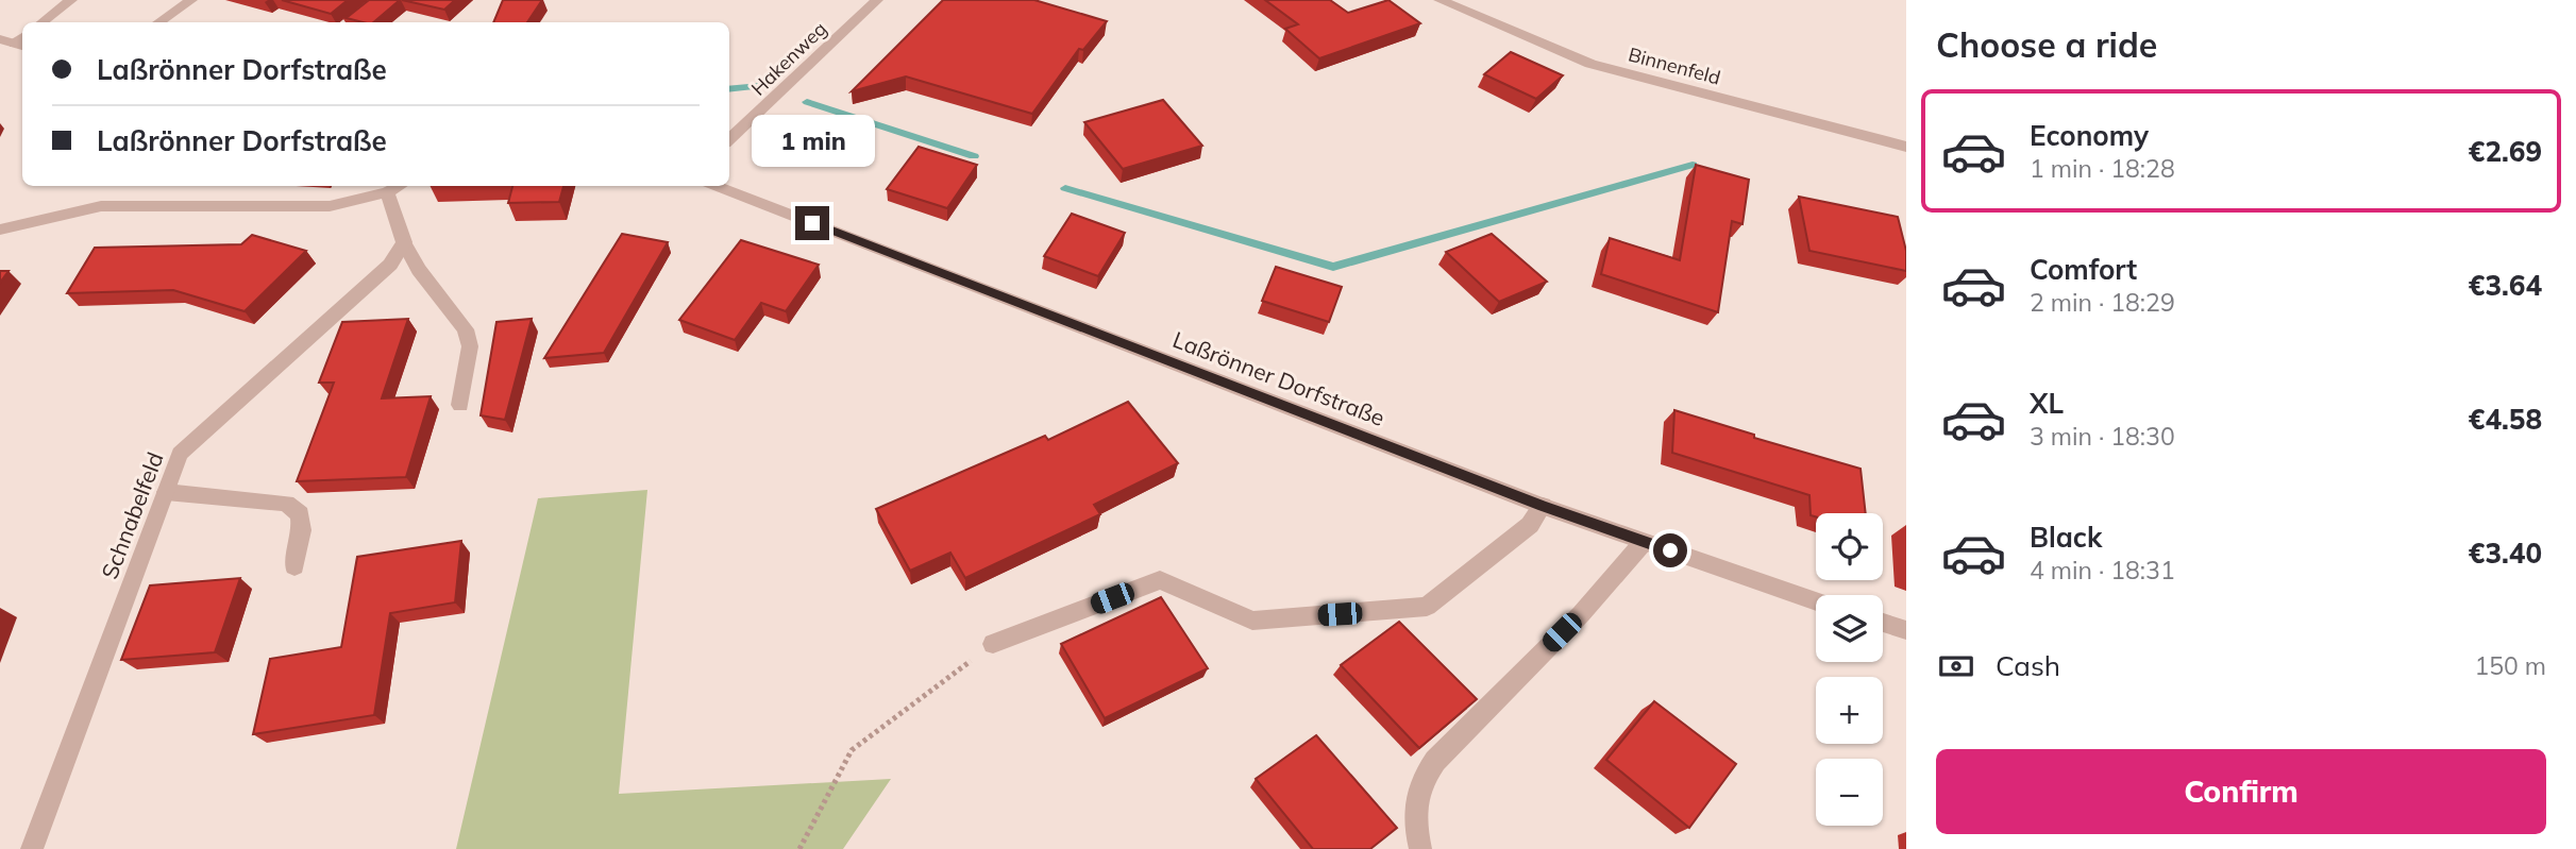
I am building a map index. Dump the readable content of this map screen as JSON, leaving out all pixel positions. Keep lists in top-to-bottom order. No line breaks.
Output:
{"streets":{"street":["Hakenweg","Binnenfeld","Laßrönner Dorfstraße","Schnabelfeld"]},"page":{"heading":"Choose a ride","banner":["Laßrönner Dorfstraße","Laßrönner Dorfstraße"],"list":[{"name":"Economy","note":"1 min · 18:28","value":"€2.69"},{"name":"Comfort","note":"2 min · 18:29","value":"€3.64"},{"name":"XL","note":"3 min · 18:30","value":"€4.58"},{"name":"Black","note":"4 min · 18:31","value":"€3.40"}],"bubble":"1 min","map_buttons":["+","−"],"pay":["Cash","150 m"],"buttons":"Confirm"}}
